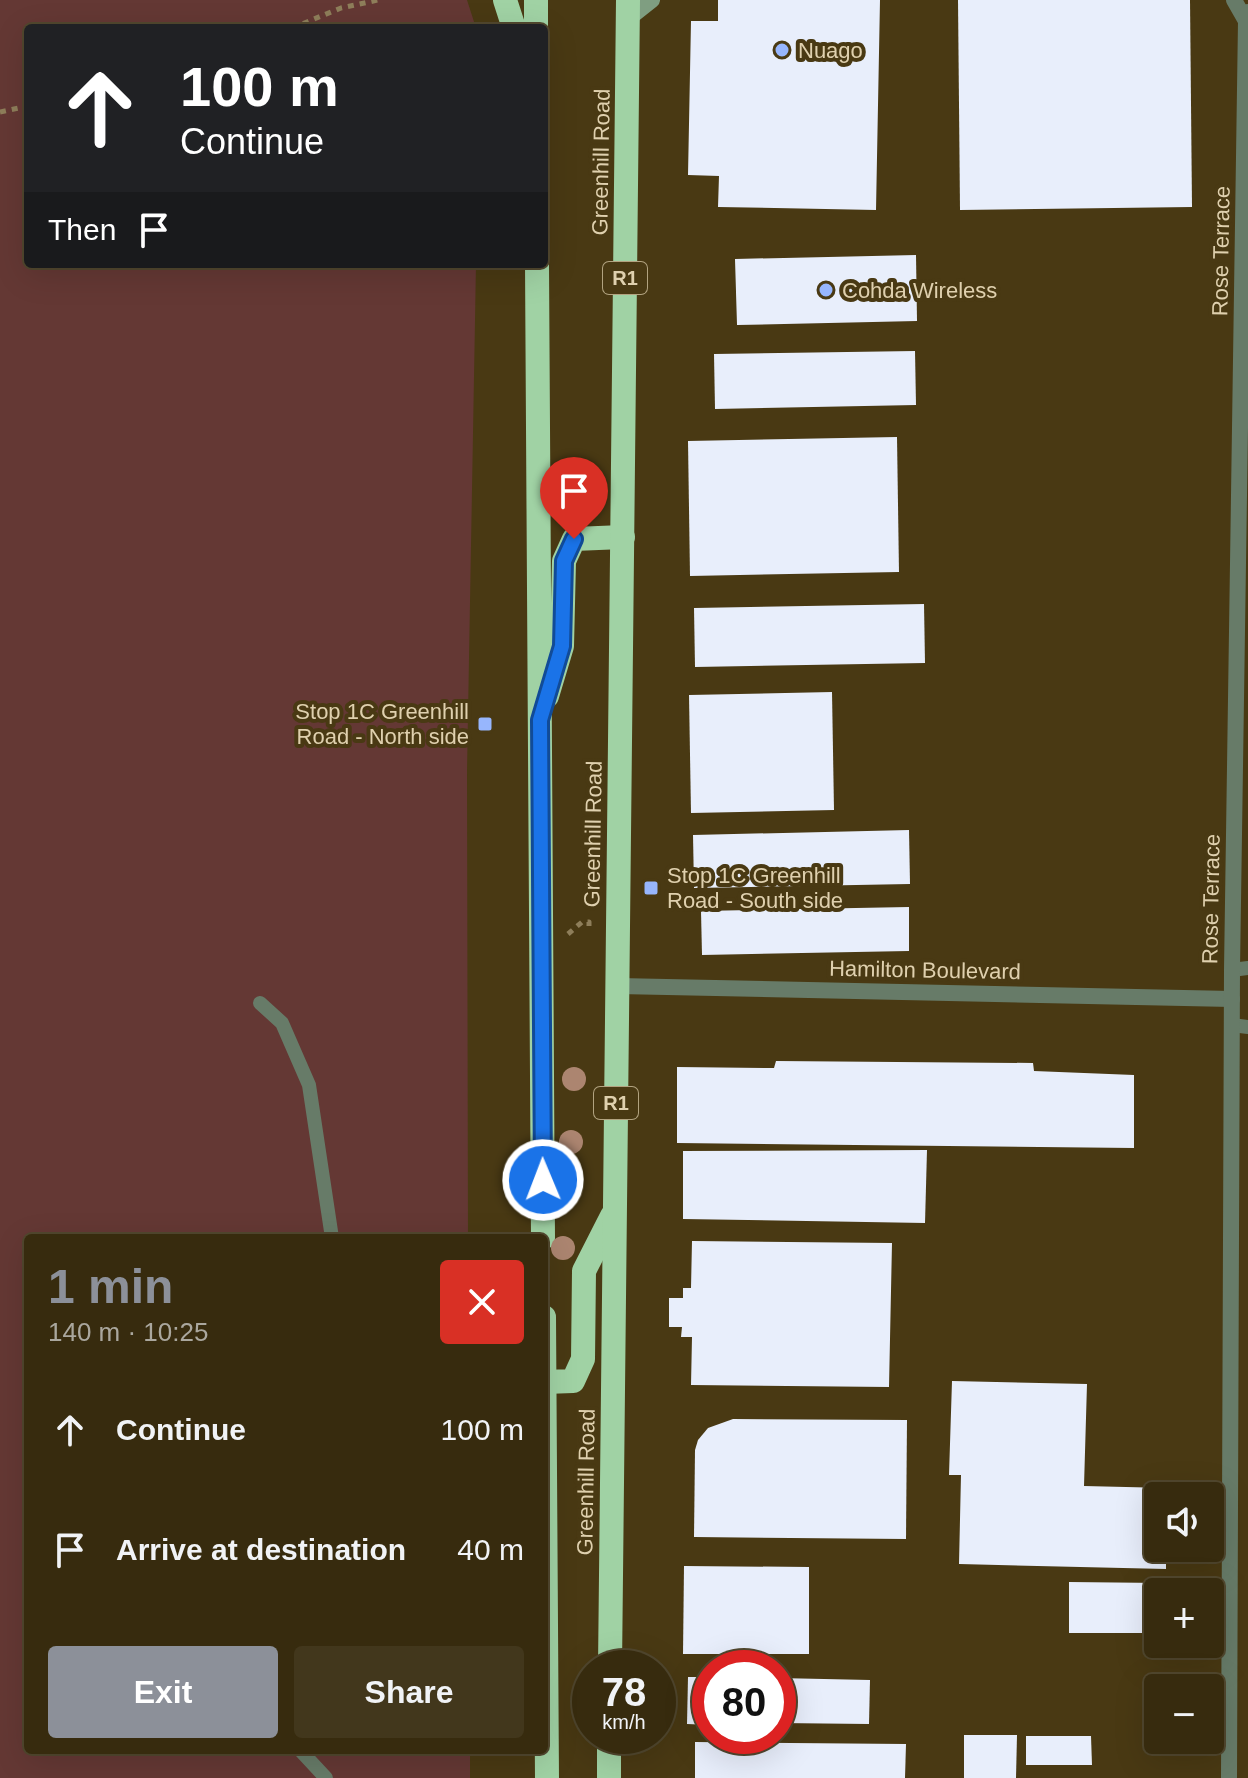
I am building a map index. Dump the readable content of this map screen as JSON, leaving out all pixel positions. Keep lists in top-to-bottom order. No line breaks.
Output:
{"streets":{"highway":["Greenhill Road","R1"],"street":["Rose Terrace","Hamilton Boulevard"]},"crossings":[["Greenhill Road","Hamilton Boulevard"],["Rose Terrace","Hamilton Boulevard"]],"places":{"other":["Nuago","Cohda Wireless"],"transit":["Stop 1C Greenhill Road - North side","Stop 1C Greenhill Road - South side"]},"page":{"turn":["100 m","Continue"],"then":"Then","heading":["1 min","140 m · 10:25"],"list":[{"name":"Continue","value":"100 m"},{"name":"Arrive at destination","value":"40 m"}],"map_buttons":["+","−"],"buttons":["Exit","Share"],"speed":"78 km/h","limit":"80"}}
